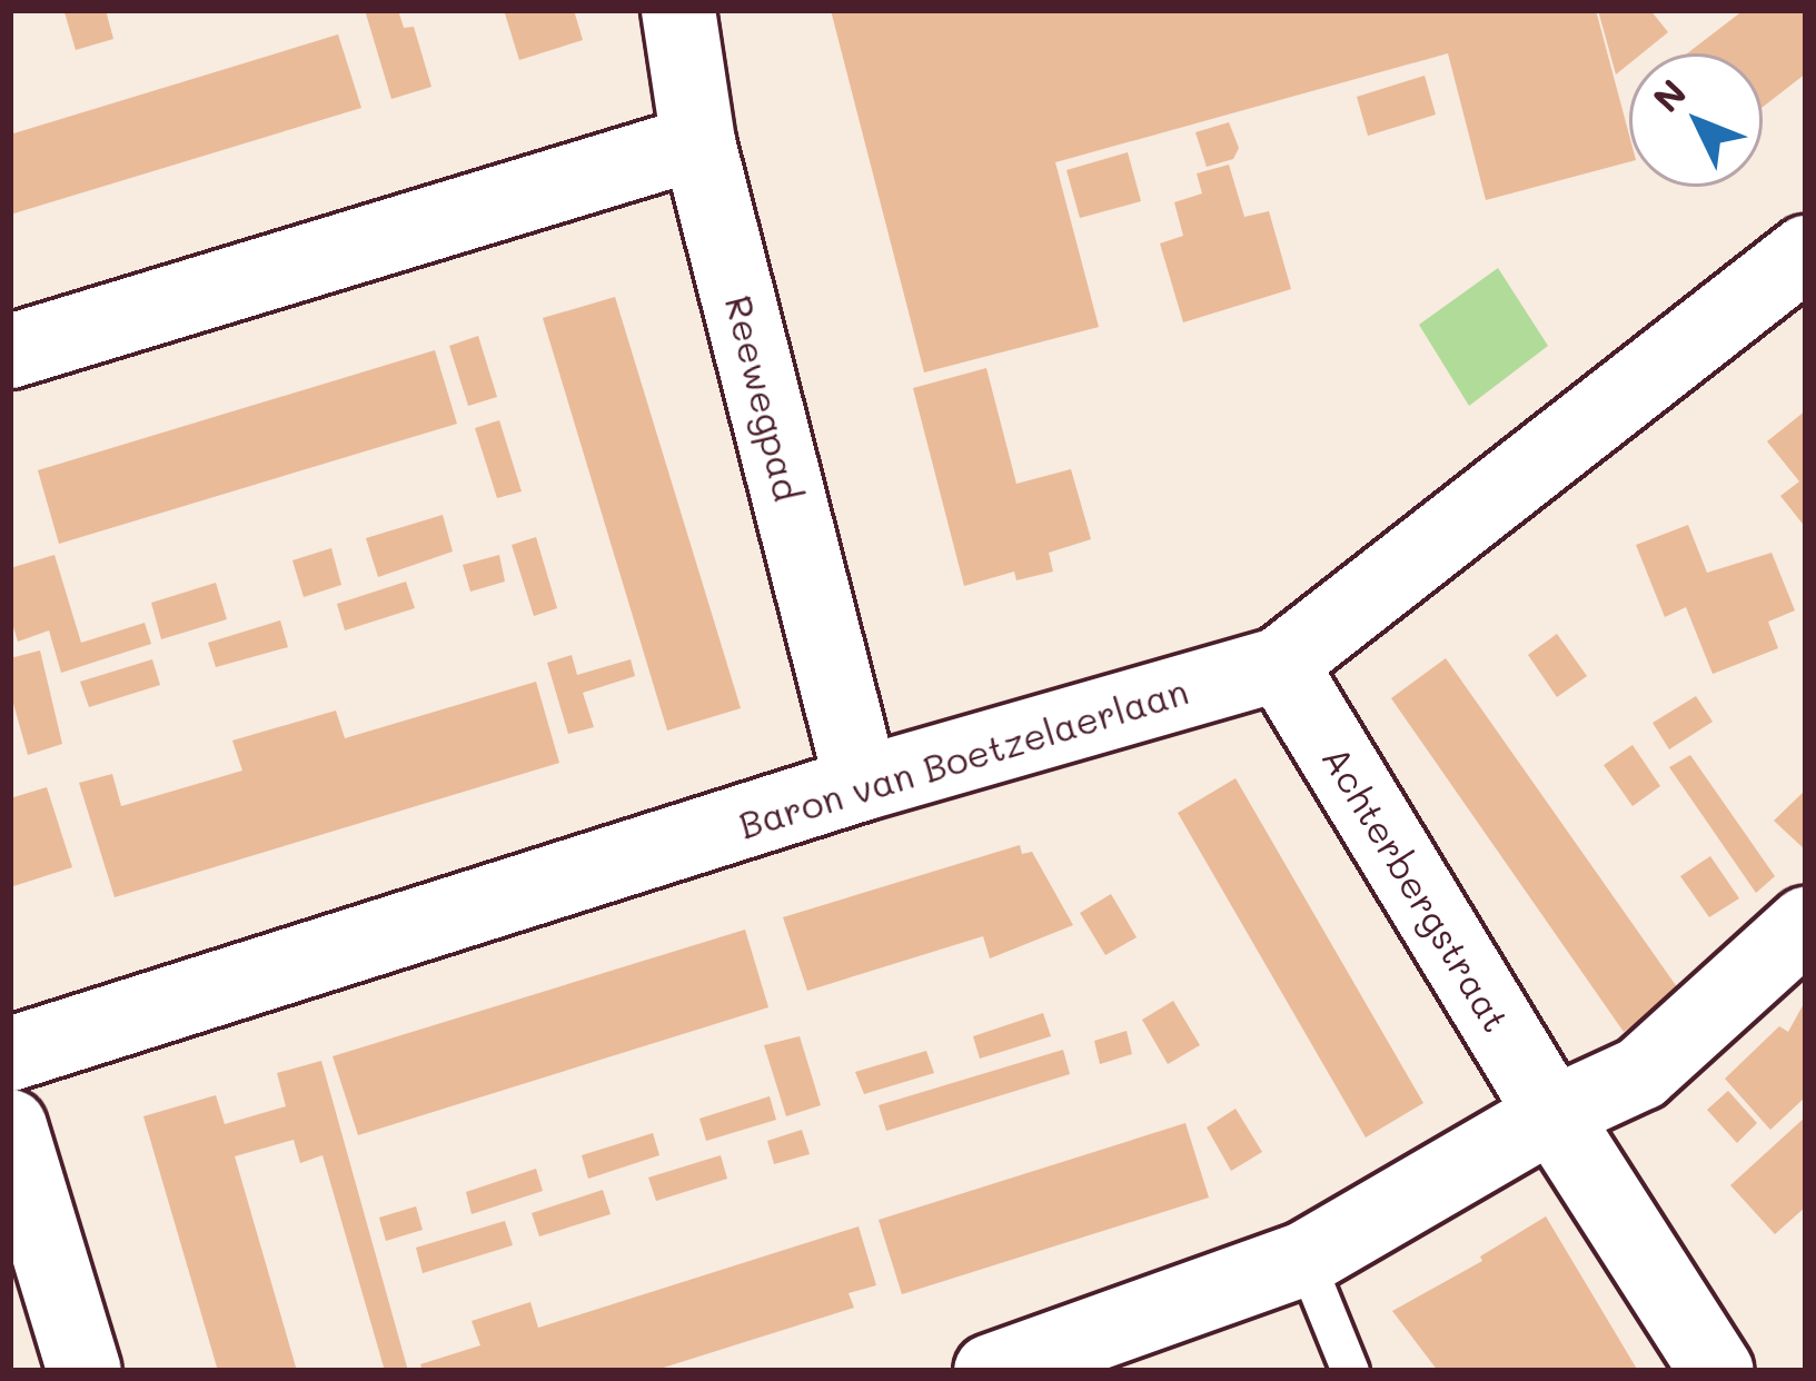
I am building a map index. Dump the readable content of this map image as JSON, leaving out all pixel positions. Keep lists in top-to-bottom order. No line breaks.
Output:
{"streets":{"street":["Reewegpad","Baron van Boetzelaerlaan","Achterbergstraat"]},"crossings":[["Reewegpad","Baron van Boetzelaerlaan"],["Baron van Boetzelaerlaan","Achterbergstraat"]],"north":"top left"}
